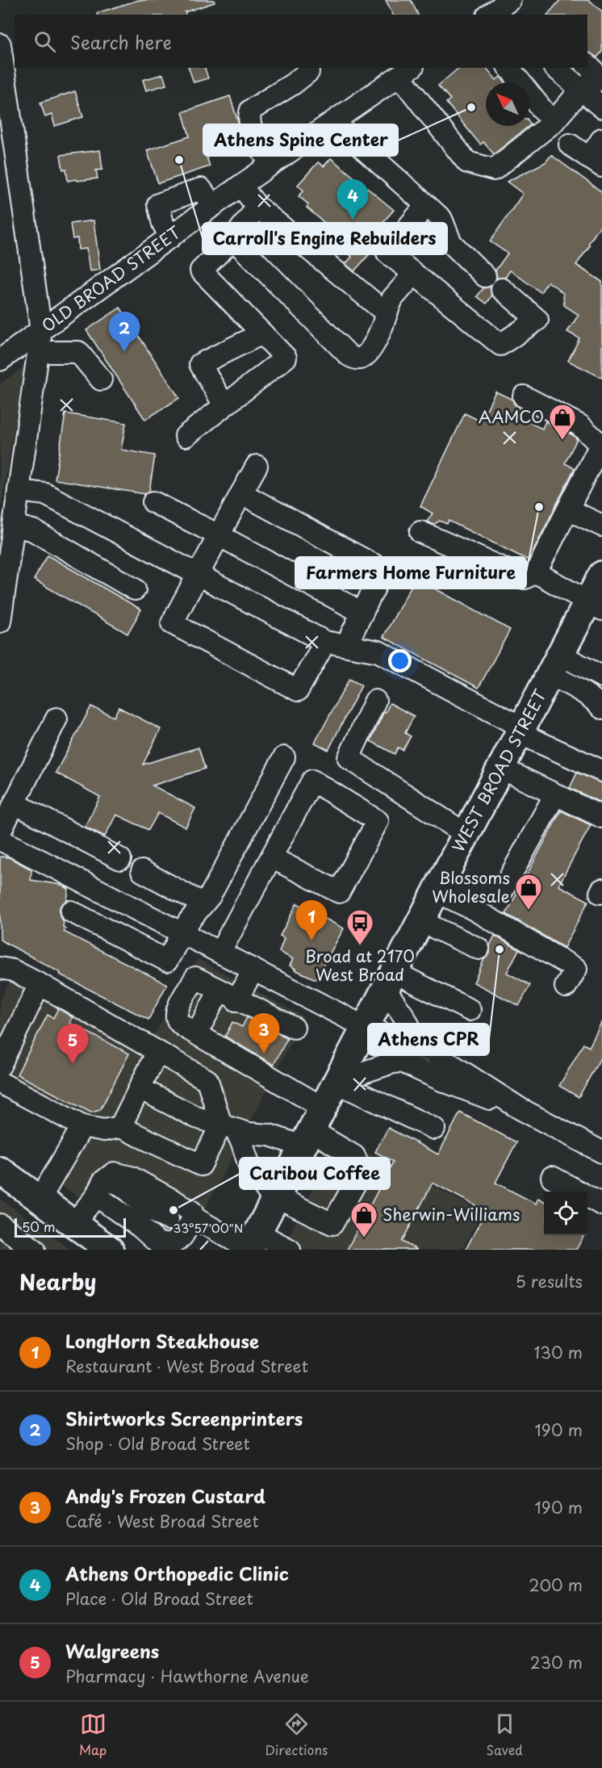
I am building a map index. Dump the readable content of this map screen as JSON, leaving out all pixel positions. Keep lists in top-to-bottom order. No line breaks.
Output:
{"streets":{"main road":["WEST BROAD STREET"],"street":["OLD BROAD STREET"]},"places":{"other":["Athens Spine Center","Carroll's Engine Rebuilders","Farmers Home Furniture","Athens CPR","Caribou Coffee"],"shop":["AAMCO","Blossoms Wholesale","Sherwin-Williams"],"bus stop":["Broad at 2170 West Broad"]},"scale_bar":"50 m","north":"top left","page":{"search":"Search here","pins":["4","2","1","3","5"],"scale":"50 m","heading":["Nearby","5 results"],"list":[{"mark":"1","name":"LongHorn Steakhouse","note":"Restaurant · West Broad Street","value":"130 m"},{"mark":"2","name":"Shirtworks Screenprinters","note":"Shop · Old Broad Street","value":"190 m"},{"mark":"3","name":"Andy's Frozen Custard","note":"Café · West Broad Street","value":"190 m"},{"mark":"4","name":"Athens Orthopedic Clinic","note":"Place · Old Broad Street","value":"200 m"},{"mark":"5","name":"Walgreens","note":"Pharmacy · Hawthorne Avenue","value":"230 m"}],"nav":["Map","Directions","Saved"]},"coordinates":["33°57'00\"N"]}
